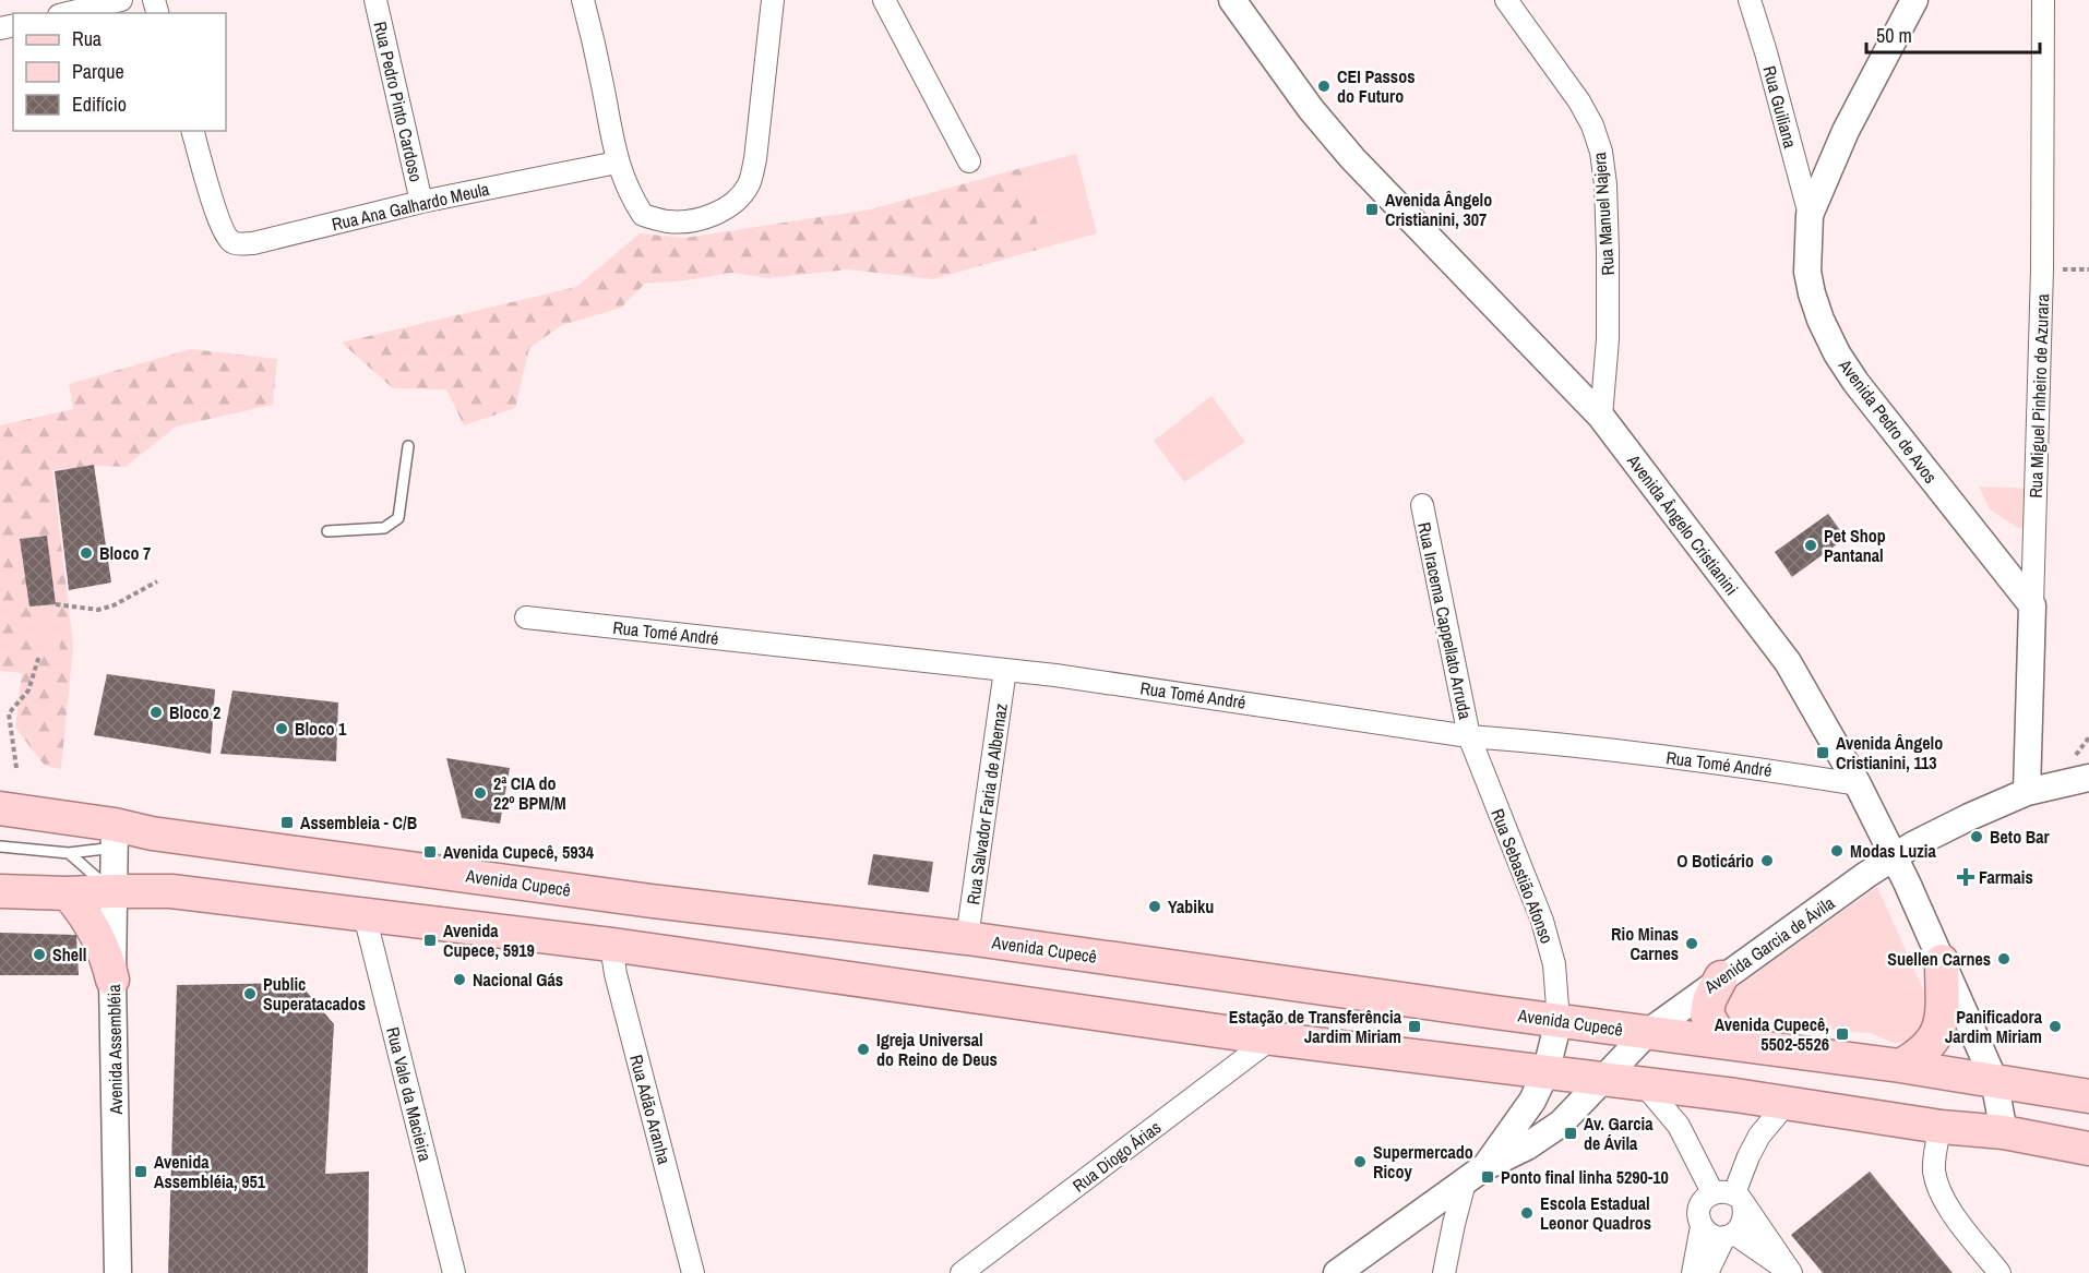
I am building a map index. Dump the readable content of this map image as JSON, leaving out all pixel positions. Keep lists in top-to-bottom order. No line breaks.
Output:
{"streets":{"main road":["Avenida Cupecê"],"street":["Rua Pedro Pinto Cardoso","Rua Guiliana","Rua Ana Galhardo Meula","Rua Manuel Najera","Rua Miguel Pinheiro de Azurara","Avenida Pedro de Avos","Avenida Ângelo Cristianini","Rua Iracema Cappellato Arruda","Rua Tomé André","Rua Salvador Faria de Albernaz","Rua Sebastião Afonso","Avenida Garcia de Ávila","Avenida Assembléia","Rua Vale da Macieira","Rua Adão Aranha","Rua Diogo Árias"]},"crossings":[["Rua Pedro Pinto Cardoso","Rua Ana Galhardo Meula"],["Rua Guiliana","Avenida Pedro de Avos"],["Rua Manuel Najera","Avenida Ângelo Cristianini"],["Rua Miguel Pinheiro de Azurara","Avenida Pedro de Avos"],["Rua Miguel Pinheiro de Azurara","Avenida Garcia de Ávila"],["Avenida Ângelo Cristianini","Rua Tomé André"],["Avenida Ângelo Cristianini","Avenida Cupecê"],["Avenida Ângelo Cristianini","Avenida Garcia de Ávila"],["Rua Iracema Cappellato Arruda","Rua Tomé André"],["Rua Iracema Cappellato Arruda","Rua Sebastião Afonso"],["Rua Tomé André","Rua Salvador Faria de Albernaz"],["Rua Tomé André","Rua Sebastião Afonso"],["Rua Salvador Faria de Albernaz","Avenida Cupecê"],["Rua Sebastião Afonso","Avenida Cupecê"],["Rua Sebastião Afonso","Avenida Garcia de Ávila"],["Avenida Cupecê","Avenida Garcia de Ávila"],["Avenida Cupecê","Avenida Assembléia"]],"places":{"other":["CEI Passos do Futuro","Pet Shop Pantanal","Bloco 7","Bloco 2","Bloco 1","2ª CIA do 22º BPM/M","Beto Bar","Modas Luzia","O Boticário","Yabiku","Rio Minas Carnes","Shell","Suellen Carnes","Nacional Gás","Public Superatacados","Panificadora Jardim Miriam","Igreja Universal do Reino de Deus","Supermercado Ricoy","Escola Estadual Leonor Quadros"],"transit":["Avenida Ângelo Cristianini, 307","Avenida Ângelo Cristianini, 113","Assembleia - C/B","Avenida Cupecê, 5934","Avenida Cupece, 5919","Estação de Transferência Jardim Miriam","Avenida Cupecê, 5502-5526","Av. Garcia de Ávila","Avenida Assembléia, 951","Ponto final linha 5290-10"],"health":["Farmais"]},"legend":["Rua","Parque","Edifício"],"scale_bar":"50 m"}
